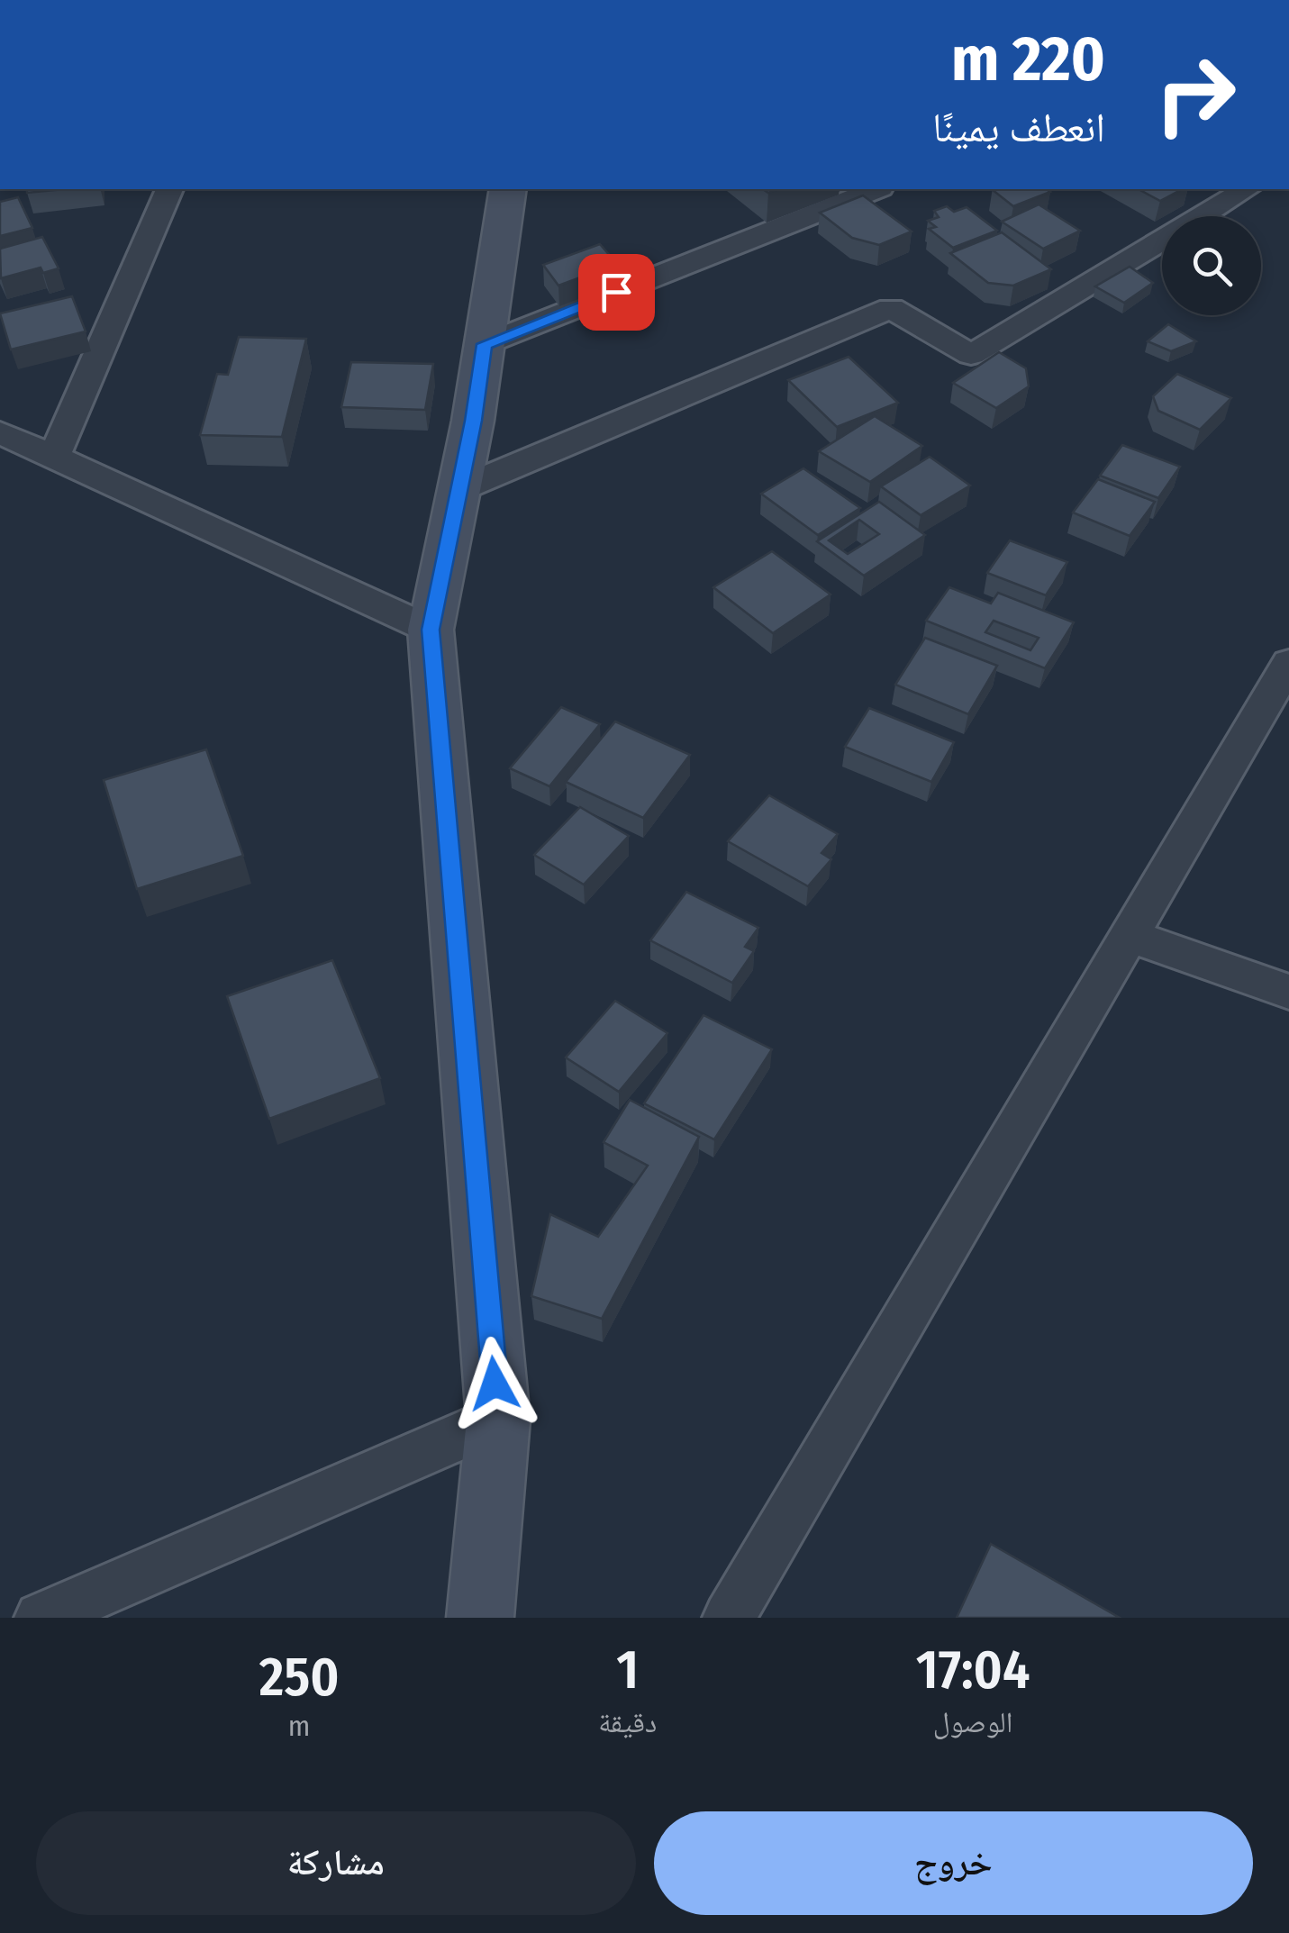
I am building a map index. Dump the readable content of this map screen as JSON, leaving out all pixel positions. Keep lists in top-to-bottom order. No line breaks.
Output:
{"page":{"turn":["220 m","انعطف يمينًا"],"eta":["17:04","الوصول","1","دقيقة","250","m"],"buttons":["خروج","مشاركة"]}}
